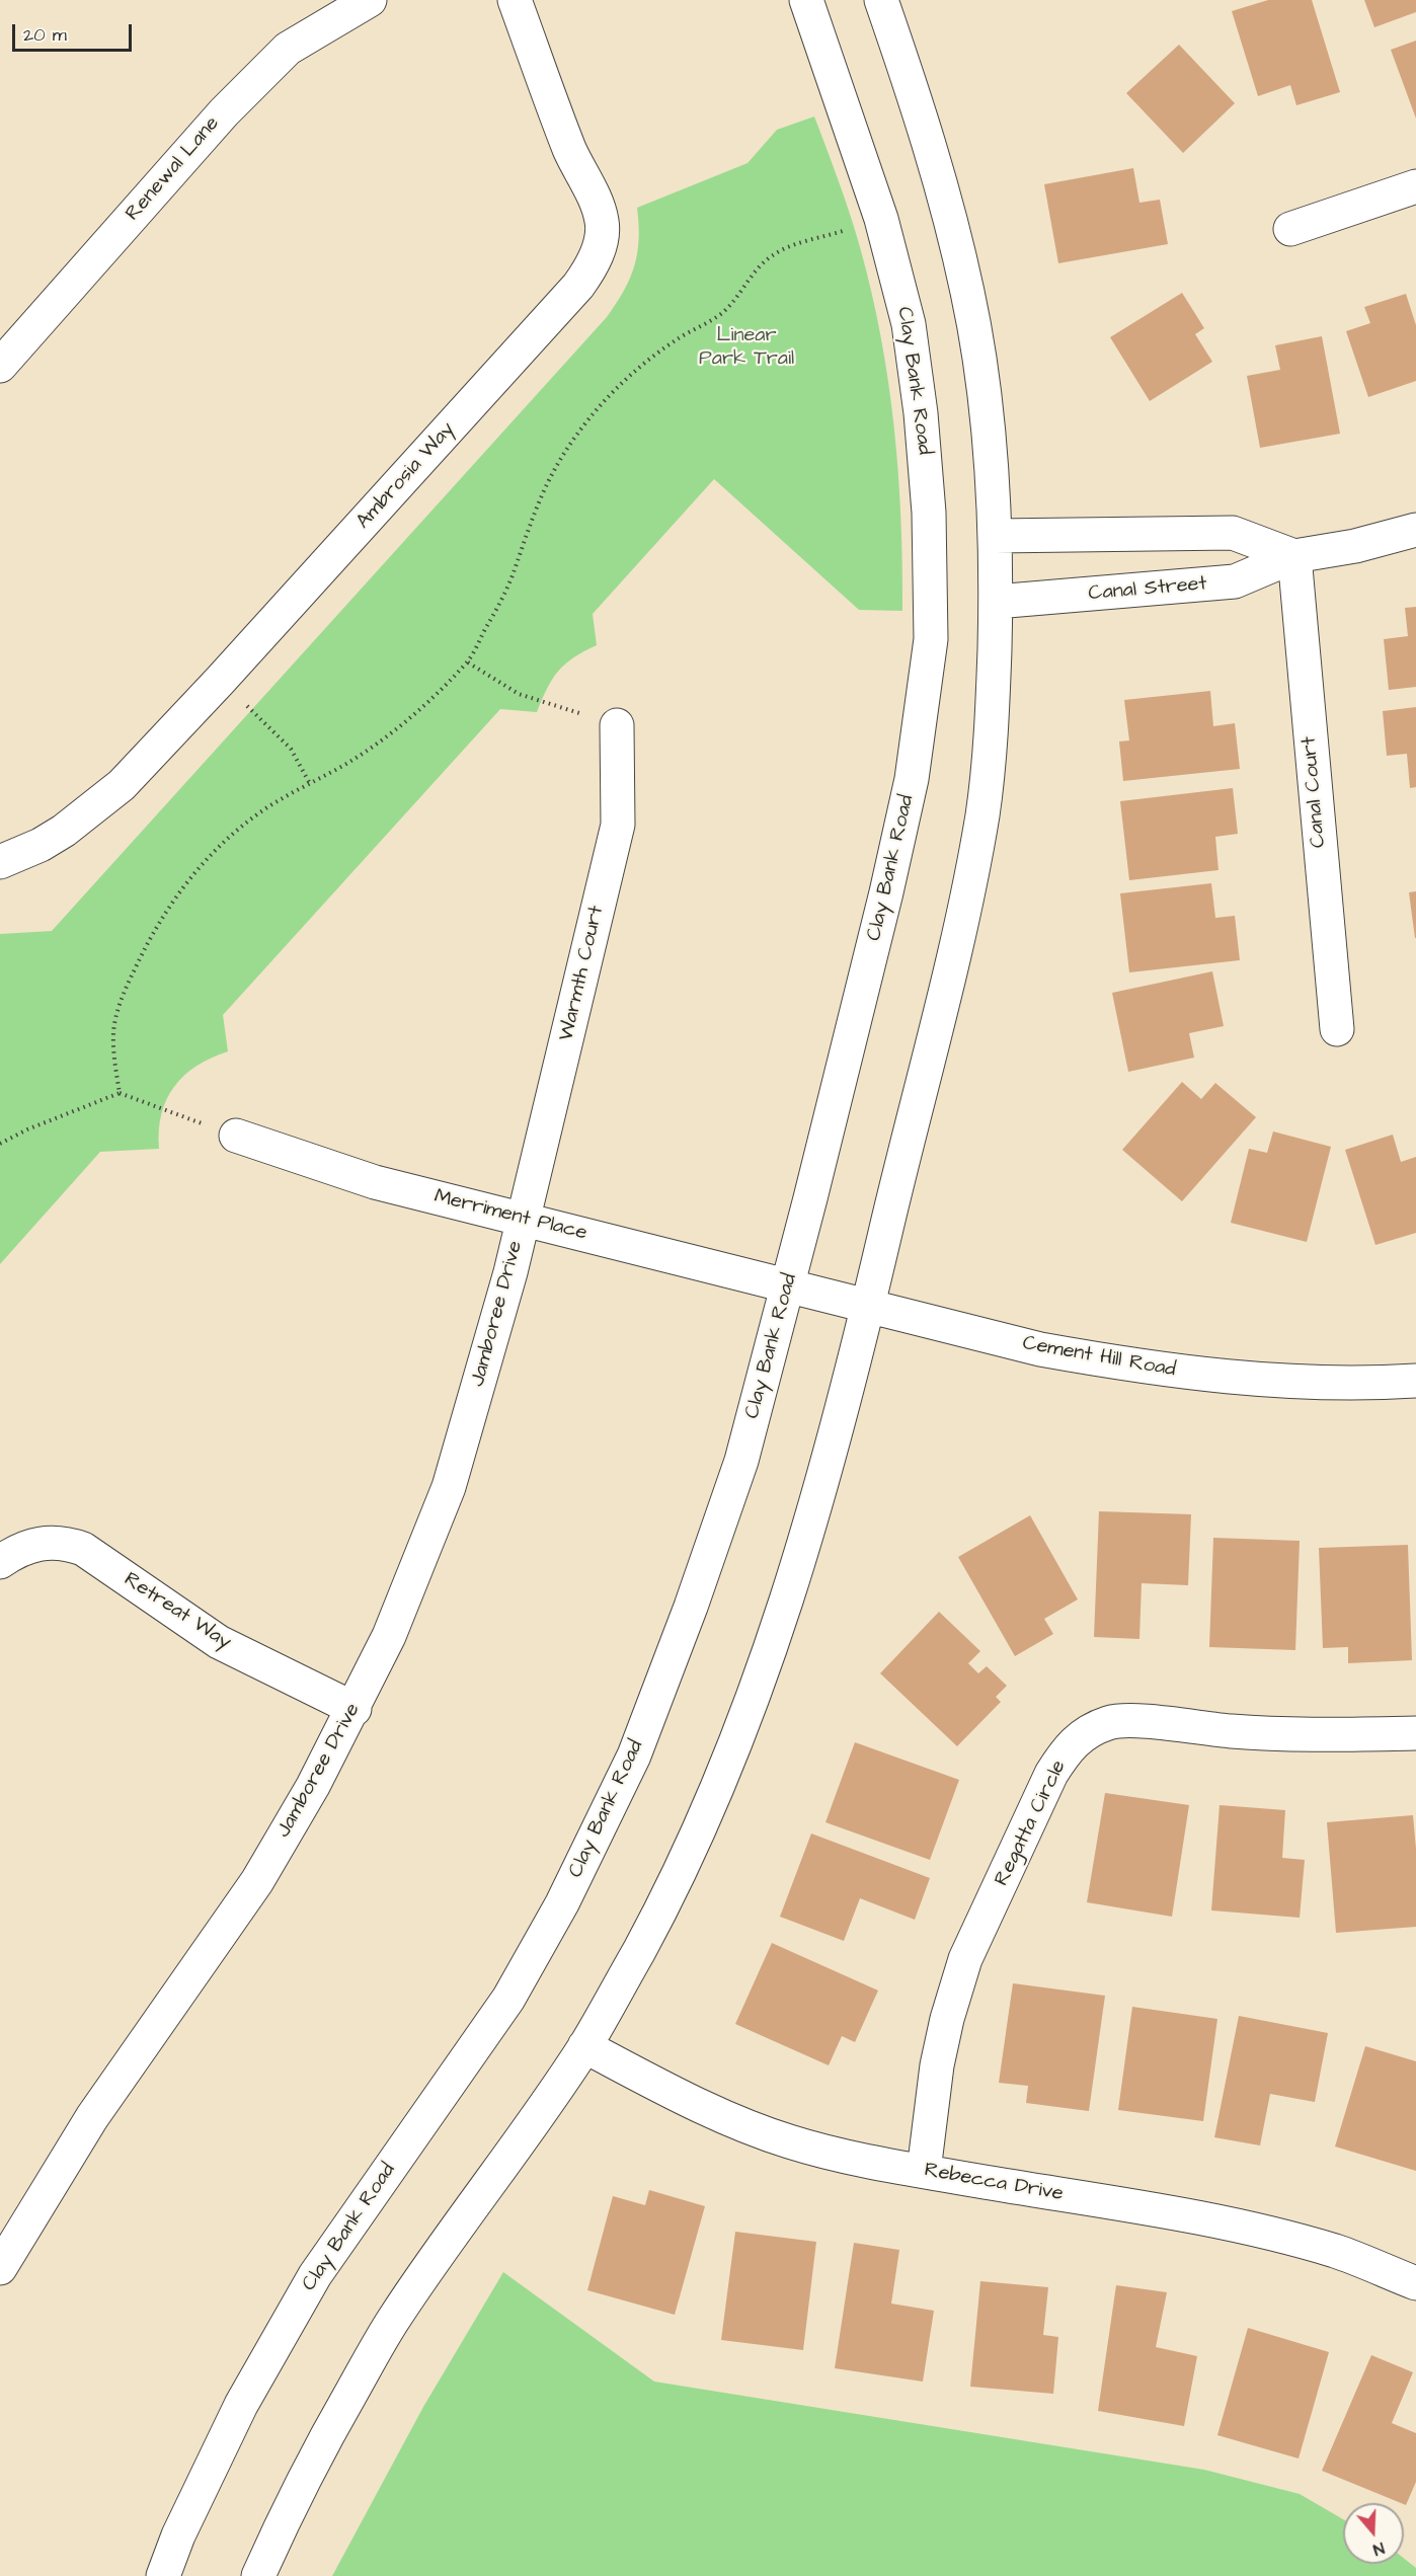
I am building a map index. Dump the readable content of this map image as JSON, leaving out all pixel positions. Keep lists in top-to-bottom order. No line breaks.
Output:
{"streets":{"street":["Renewal Lane","Clay Bank Road","Ambrosia Way","Canal Street","Canal Court","Warmth Court","Merriment Place","Jamboree Drive","Cement Hill Road","Retreat Way","Regatta Circle","Rebecca Drive"]},"crossings":[["Clay Bank Road","Merriment Place"],["Clay Bank Road","Cement Hill Road"],["Canal Street","Canal Court"],["Warmth Court","Merriment Place"],["Warmth Court","Jamboree Drive"],["Merriment Place","Jamboree Drive"],["Merriment Place","Cement Hill Road"],["Jamboree Drive","Retreat Way"],["Regatta Circle","Rebecca Drive"]],"parks":["Linear Park Trail"],"scale_bar":"20 m","north":"bottom"}
